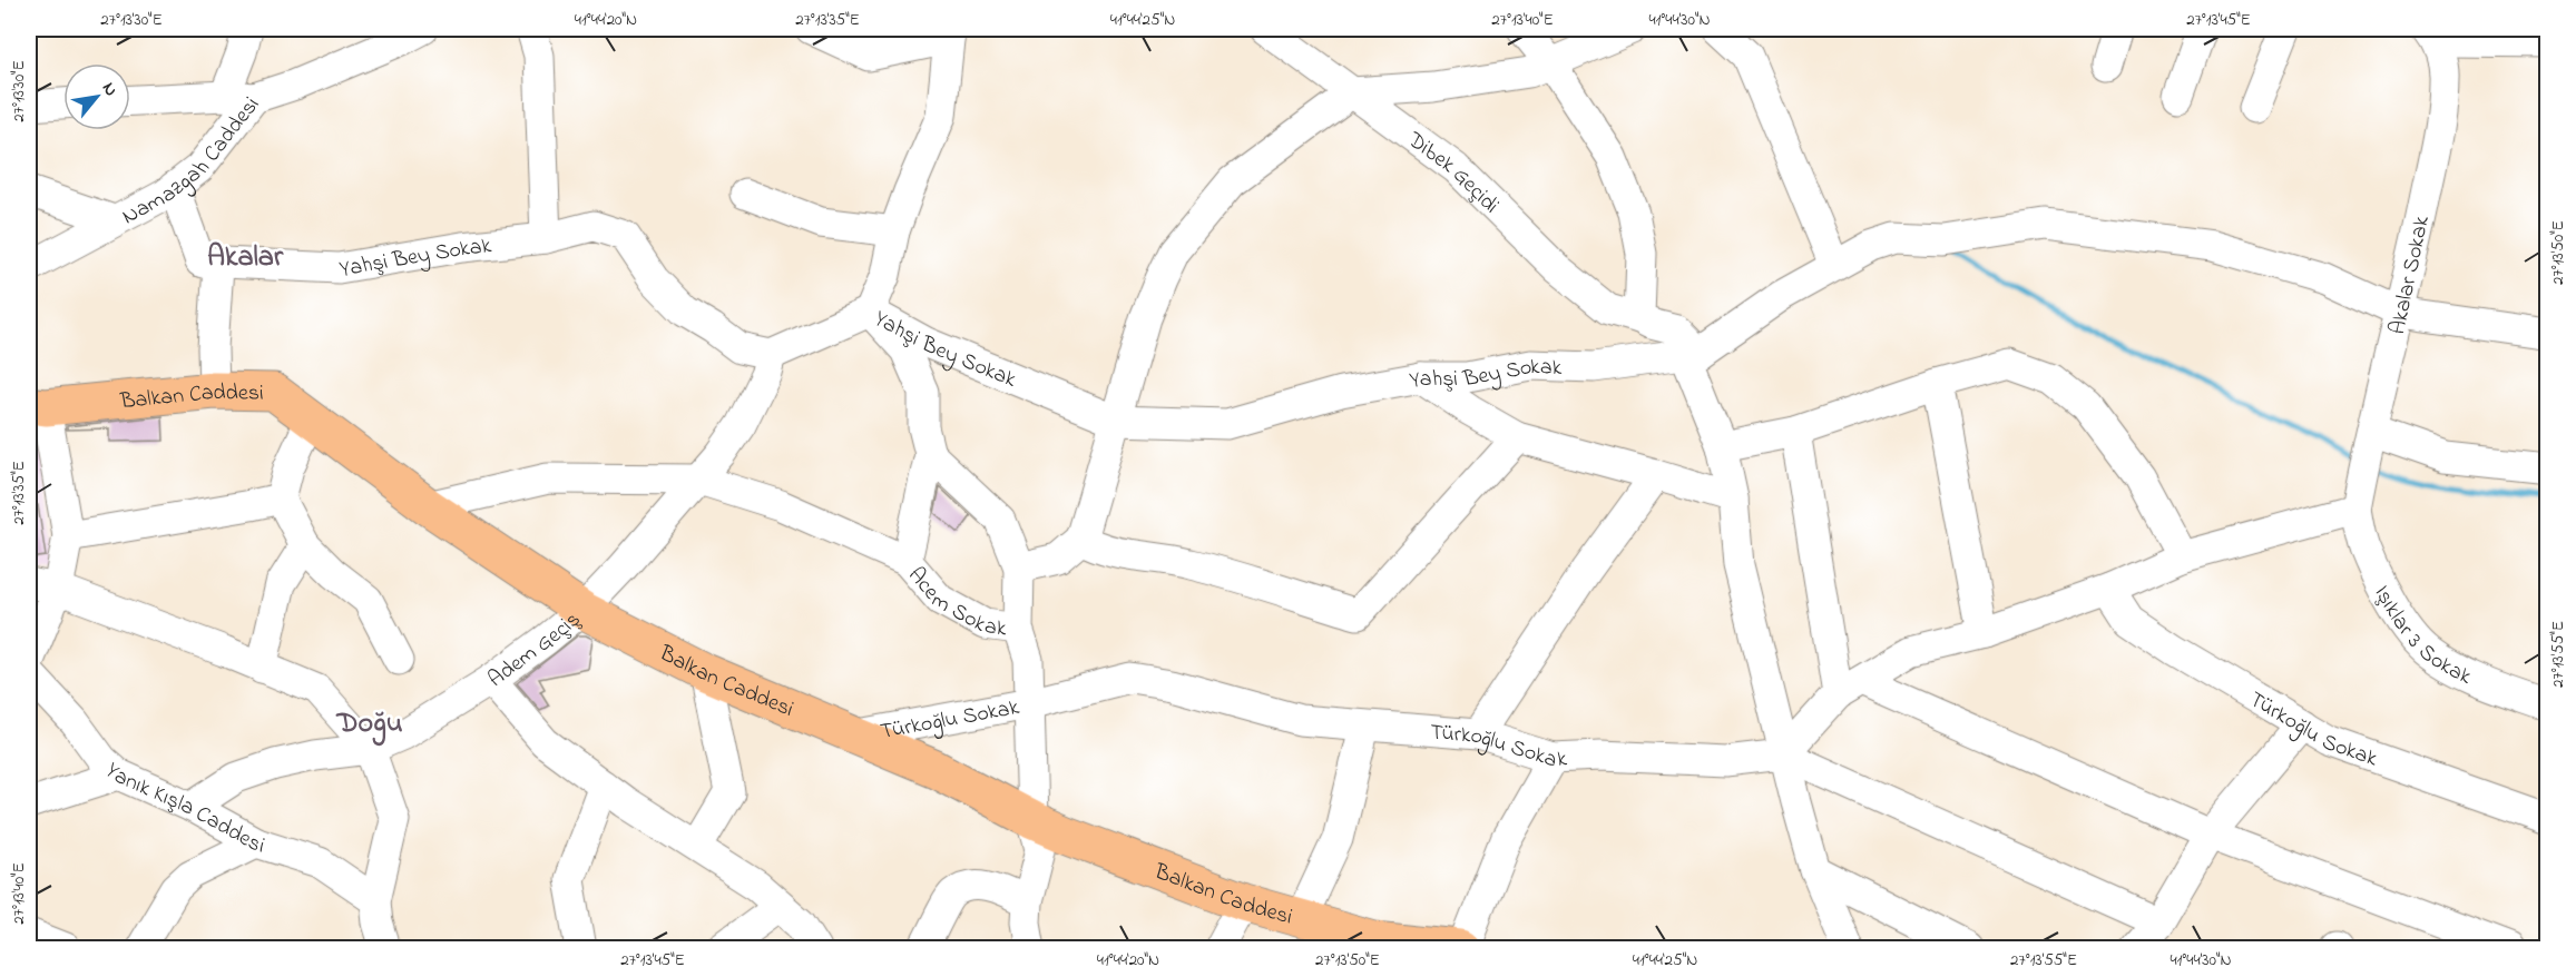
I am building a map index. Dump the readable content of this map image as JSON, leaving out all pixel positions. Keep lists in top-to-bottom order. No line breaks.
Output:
{"streets":{"main road":["Balkan Caddesi"],"street":["Namazgah Caddesi","Dibek Geçidi","Yahşi Bey Sokak","Akalar Sokak","Acem Sokak","Işıklar 3 Sokak","Adem Geçiş","Türkoğlu Sokak","Yanık Kışla Caddesi"]},"crossings":[["Dibek Geçidi","Yahşi Bey Sokak"],["Yahşi Bey Sokak","Adem Geçiş"],["Akalar Sokak","Işıklar 3 Sokak"],["Balkan Caddesi","Adem Geçiş"],["Balkan Caddesi","Türkoğlu Sokak"],["Adem Geçiş","Yanık Kışla Caddesi"]],"districts":["Akalar","Doğu"],"north":"top right","coordinates":["27°13'30\"E","41°44'20\"N","27°13'35\"E","41°44'25\"N","27°13'40\"E","41°44'30\"N","27°13'45\"E","27°13'50\"E","27°13'55\"E"]}
